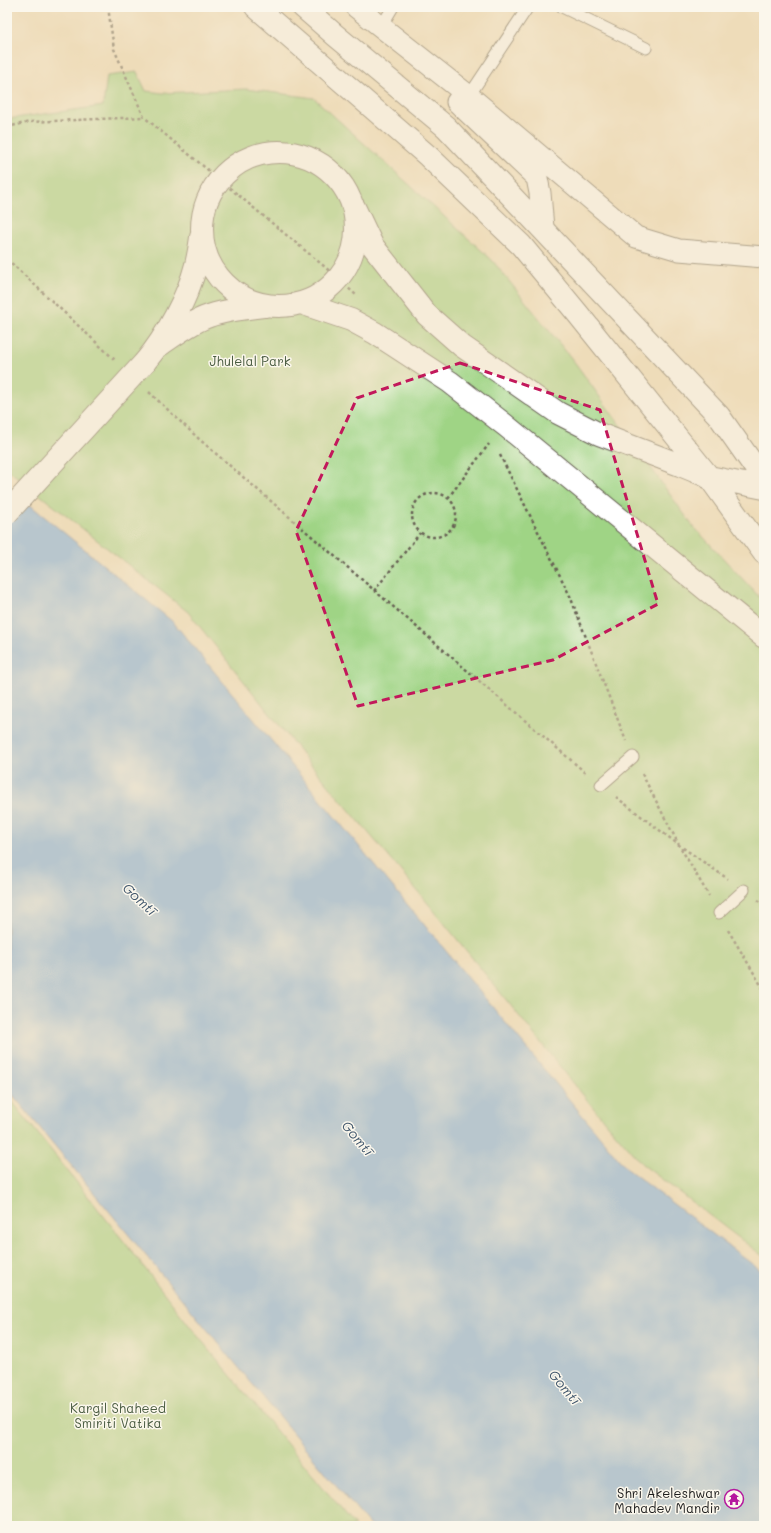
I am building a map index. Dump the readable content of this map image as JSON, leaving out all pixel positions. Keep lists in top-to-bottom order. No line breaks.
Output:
{"water":["Gomtī"],"parks":["Jhulelal Park","Kargil Shaheed Smiriti Vatika"],"places":{"temple":["Shri Akeleshwar Mahadev Mandir"]}}
